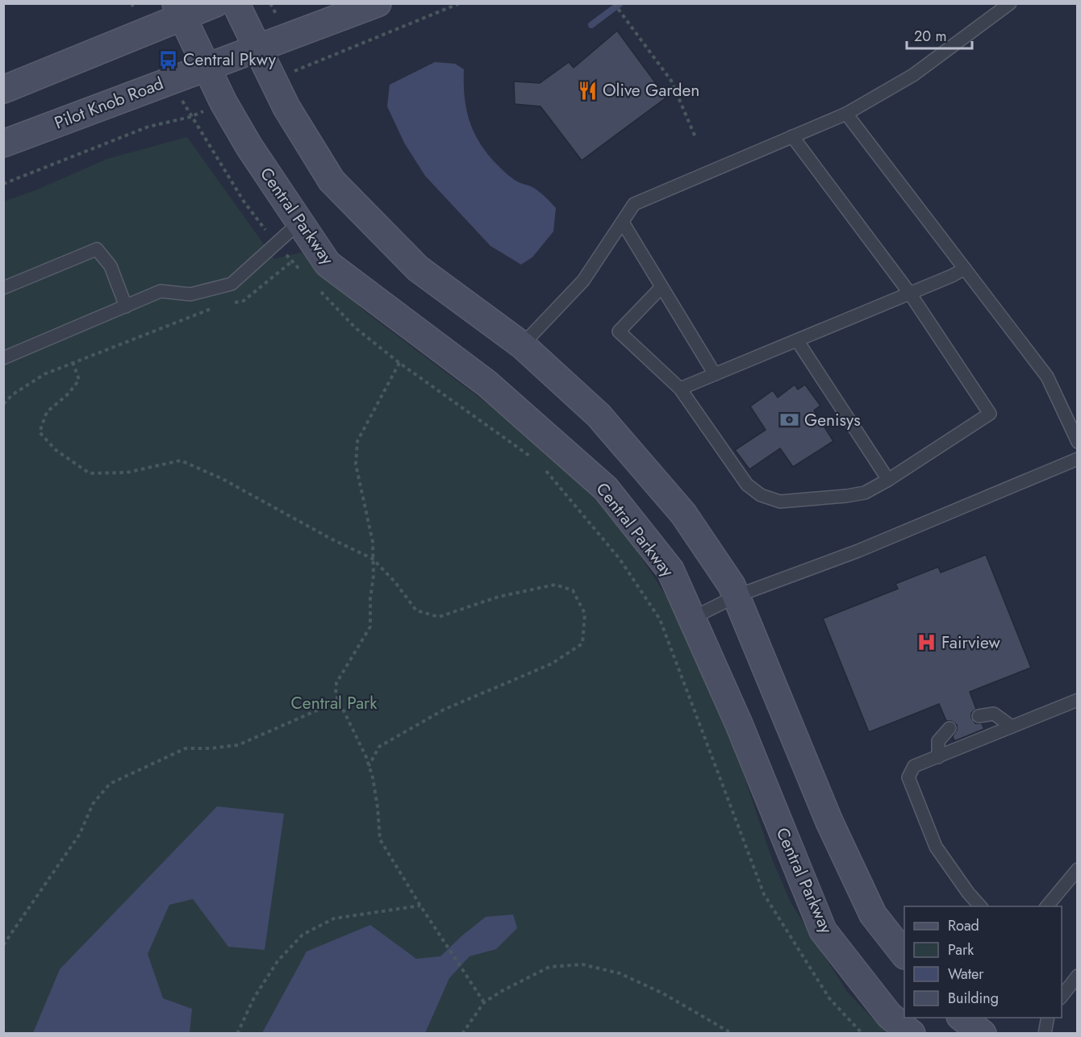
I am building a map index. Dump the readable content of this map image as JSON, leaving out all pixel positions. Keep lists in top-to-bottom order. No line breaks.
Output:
{"streets":{"street":["Pilot Knob Road","Central Parkway"]},"crossings":[["Pilot Knob Road","Central Parkway"]],"parks":["Central Park"],"places":{"bus stop":["Central Pkwy"],"restaurant":["Olive Garden"],"bank":["Genisys"],"hospital":["Fairview"]},"legend":["Road","Park","Water","Building"],"scale_bar":"20 m"}
